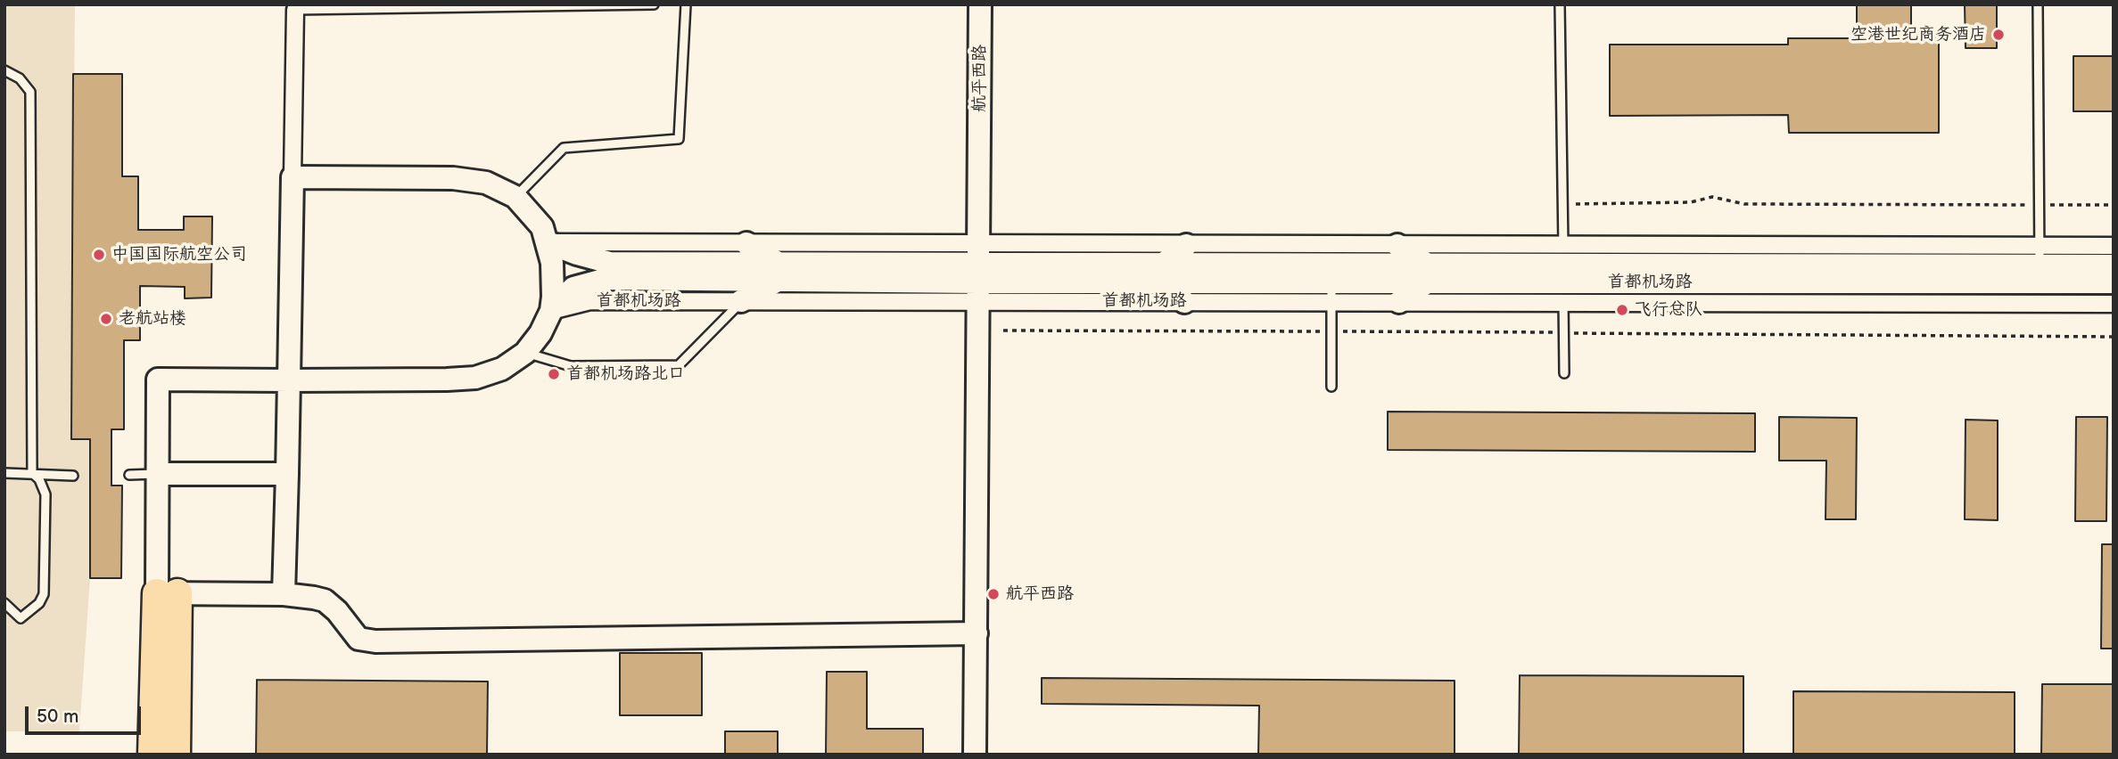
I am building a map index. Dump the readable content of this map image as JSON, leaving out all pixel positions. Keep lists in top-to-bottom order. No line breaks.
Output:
{"streets":{"street":["航平西路","首都机场路"]},"crossings":[["航平西路","首都机场路"]],"places":["空港世纪商务酒店","中国国际航空公司","飞行总队","老航站楼","首都机场路北口","航平西路"],"scale_bar":"50 m"}
